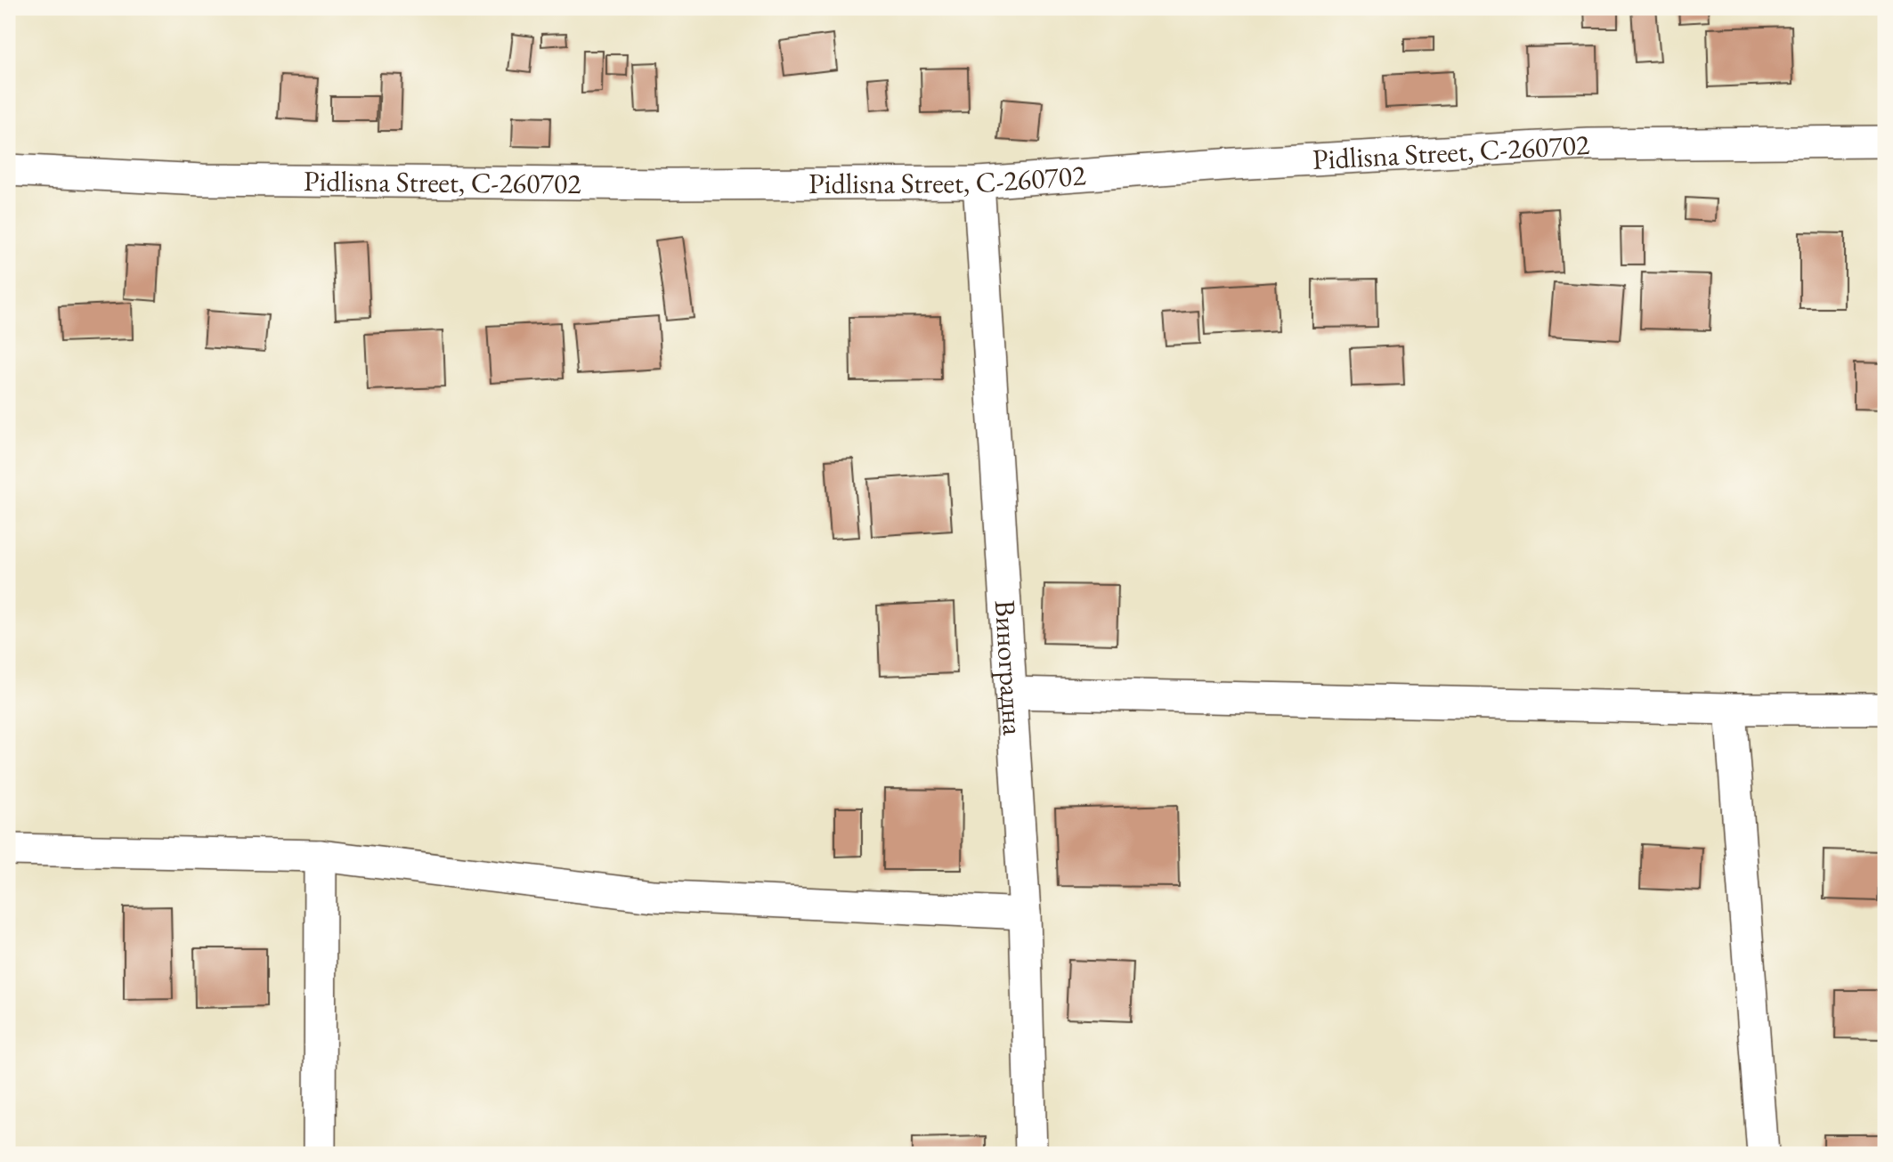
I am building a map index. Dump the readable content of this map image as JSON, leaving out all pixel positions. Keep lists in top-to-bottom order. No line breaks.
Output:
{"streets":{"street":["Pidlisna Street, С-260702","Виноградна"]},"crossings":[["Pidlisna Street, С-260702","Виноградна"]]}
